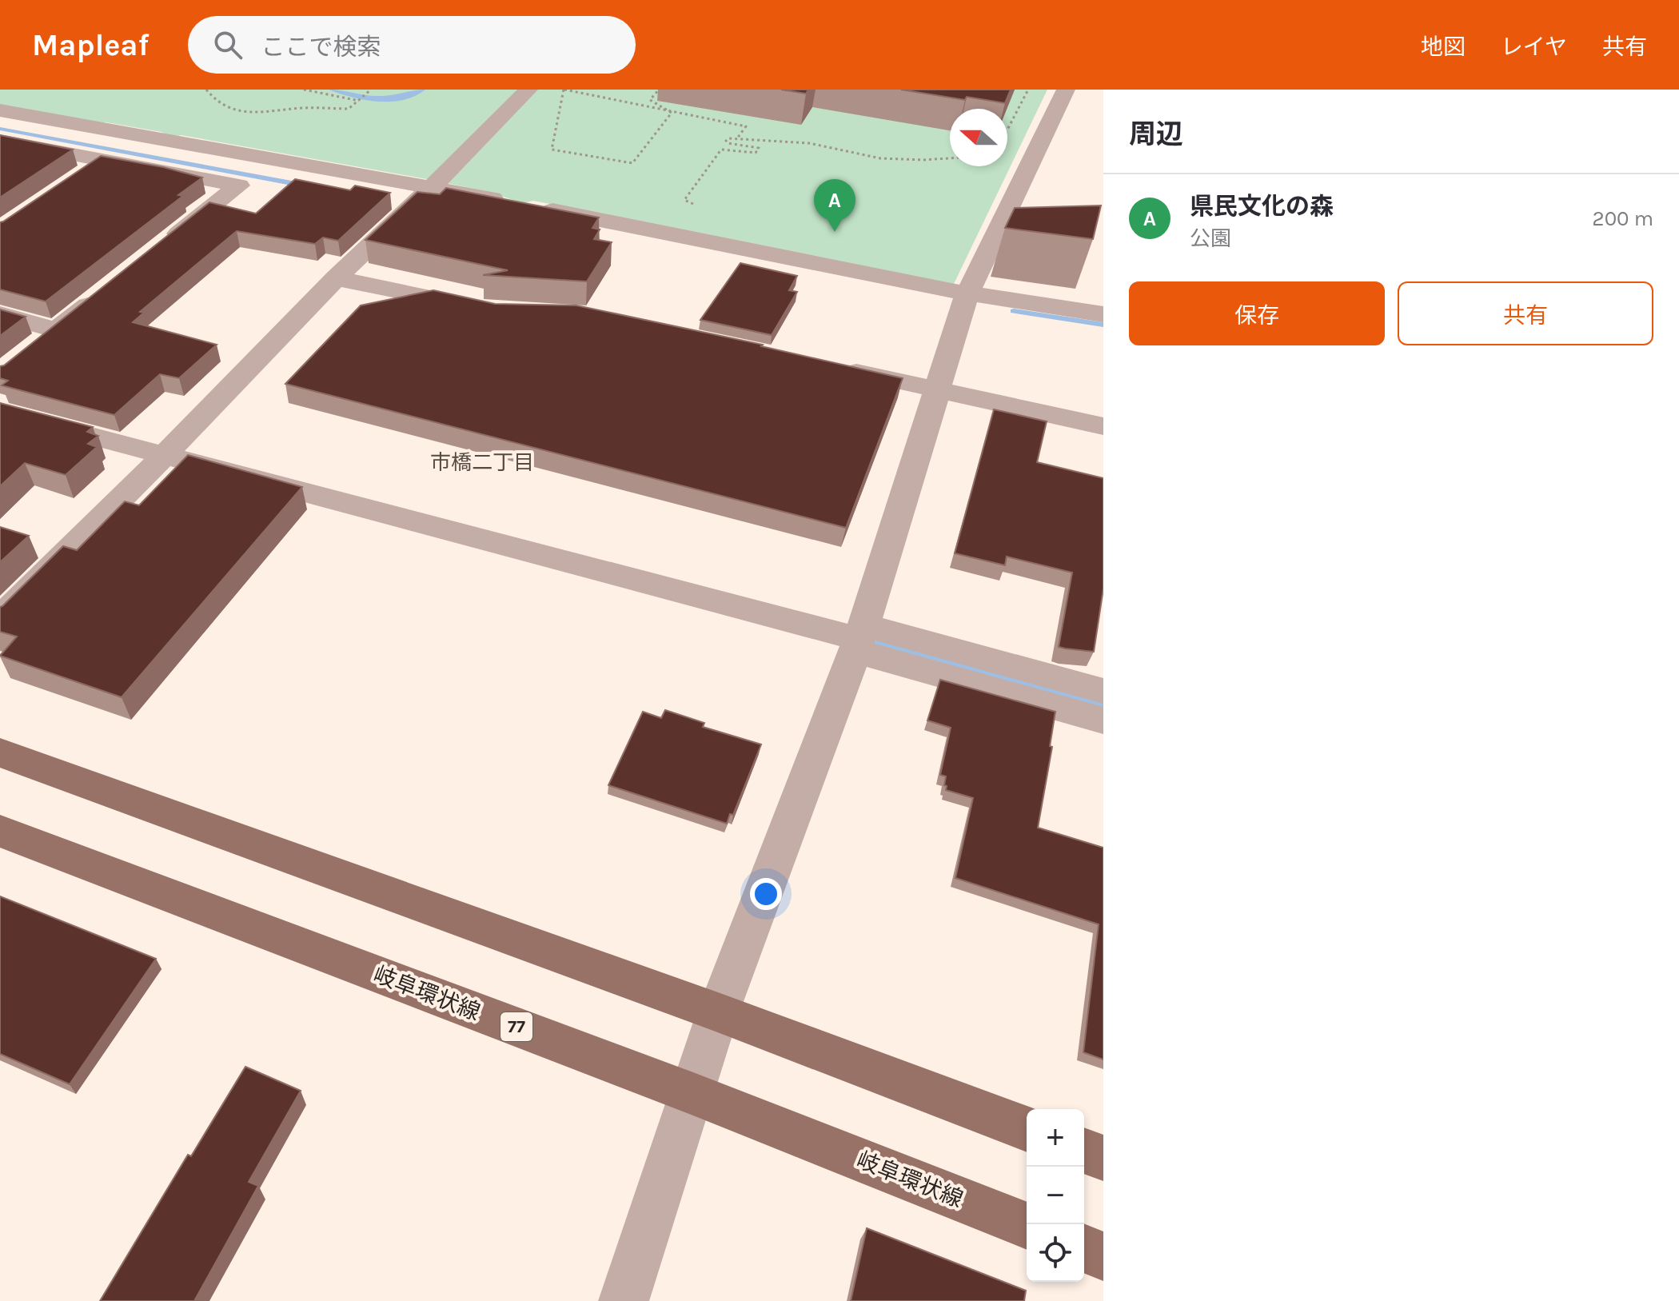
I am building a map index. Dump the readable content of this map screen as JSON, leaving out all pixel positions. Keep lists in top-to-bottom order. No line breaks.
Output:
{"streets":{"main road":["岐阜環状線","77"]},"districts":["市橋二丁目"],"north":"left","page":{"header":"Mapleaf","search":"ここで検索","nav":["地図","レイヤ","共有"],"heading":"周辺","list":[{"mark":"A","name":"県民文化の森","note":"公園","value":"200 m"}],"pins":"A","buttons":["保存","共有"],"map_buttons":["+","−"]}}
